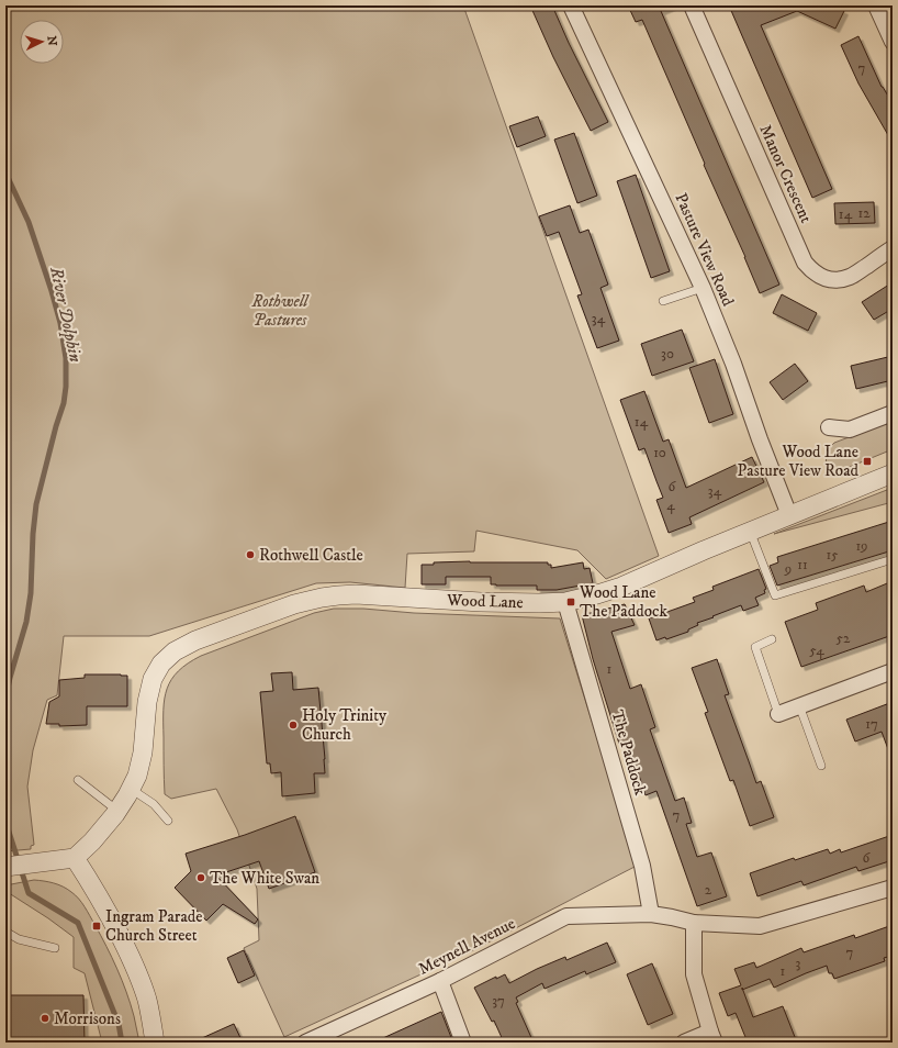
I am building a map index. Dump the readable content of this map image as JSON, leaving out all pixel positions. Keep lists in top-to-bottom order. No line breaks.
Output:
{"streets":{"street":["Manor Crescent","Pasture View Road","Wood Lane","The Paddock","Meynell Avenue"]},"crossings":[["Pasture View Road","Wood Lane"],["Wood Lane","The Paddock"],["The Paddock","Meynell Avenue"]],"water":["River Dolphin"],"parks":["Rothwell Pastures"],"places":{"transit":["Wood Lane Pasture View Road","Wood Lane The Paddock","Ingram Parade Church Street"],"other":["Rothwell Castle","Holy Trinity Church","The White Swan","Morrisons"]},"house_numbers":["7","12","14","34","30","14","10","6","34","4","19","15","11","9","52","54","1","17","7","6","2","7","3","1","37"],"north":"right"}
